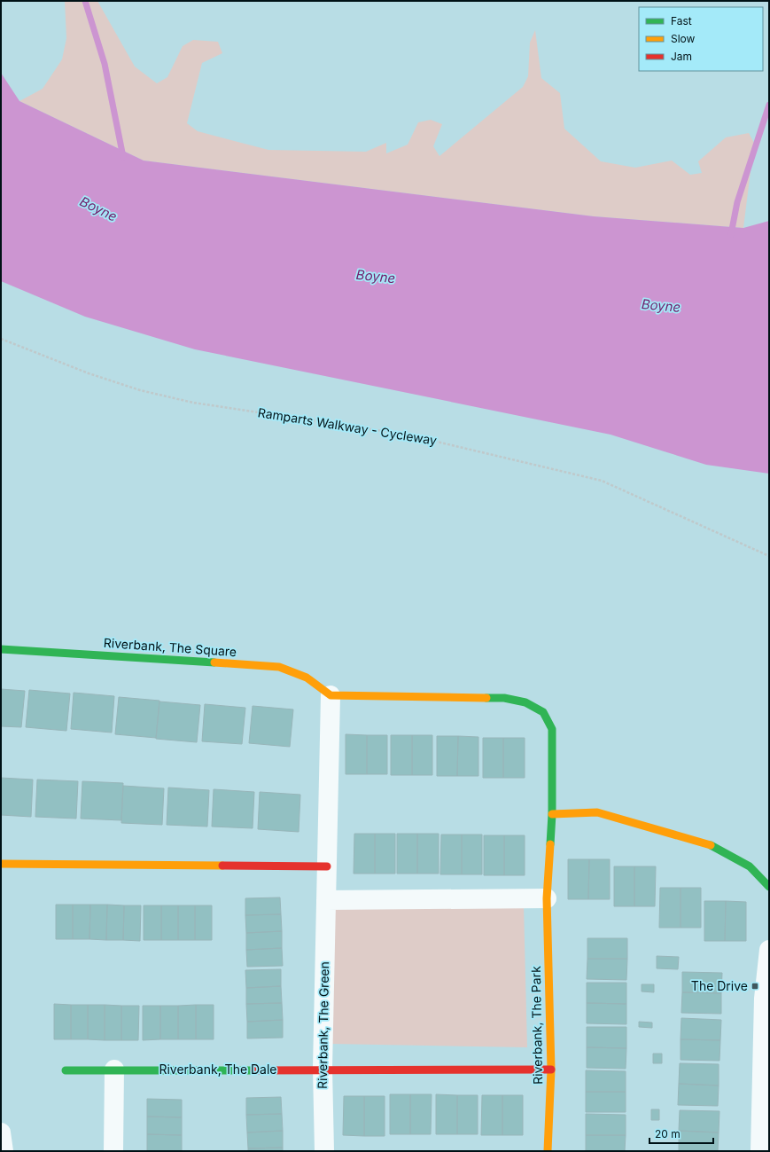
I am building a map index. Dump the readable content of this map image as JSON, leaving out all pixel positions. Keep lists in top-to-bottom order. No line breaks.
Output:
{"streets":{"street":["Riverbank, The Square","Riverbank, The Green","Riverbank, The Park","Riverbank, The Dale"],"path":["Ramparts Walkway - Cycleway"]},"crossings":[["Riverbank, The Square","Riverbank, The Green"],["Riverbank, The Square","Riverbank, The Park"],["Riverbank, The Green","Riverbank, The Park"],["Riverbank, The Green","Riverbank, The Dale"],["Riverbank, The Park","Riverbank, The Dale"]],"water":["Boyne"],"places":{"transit":["The Drive"]},"legend":["Fast","Slow","Jam"],"scale_bar":"20 m"}
